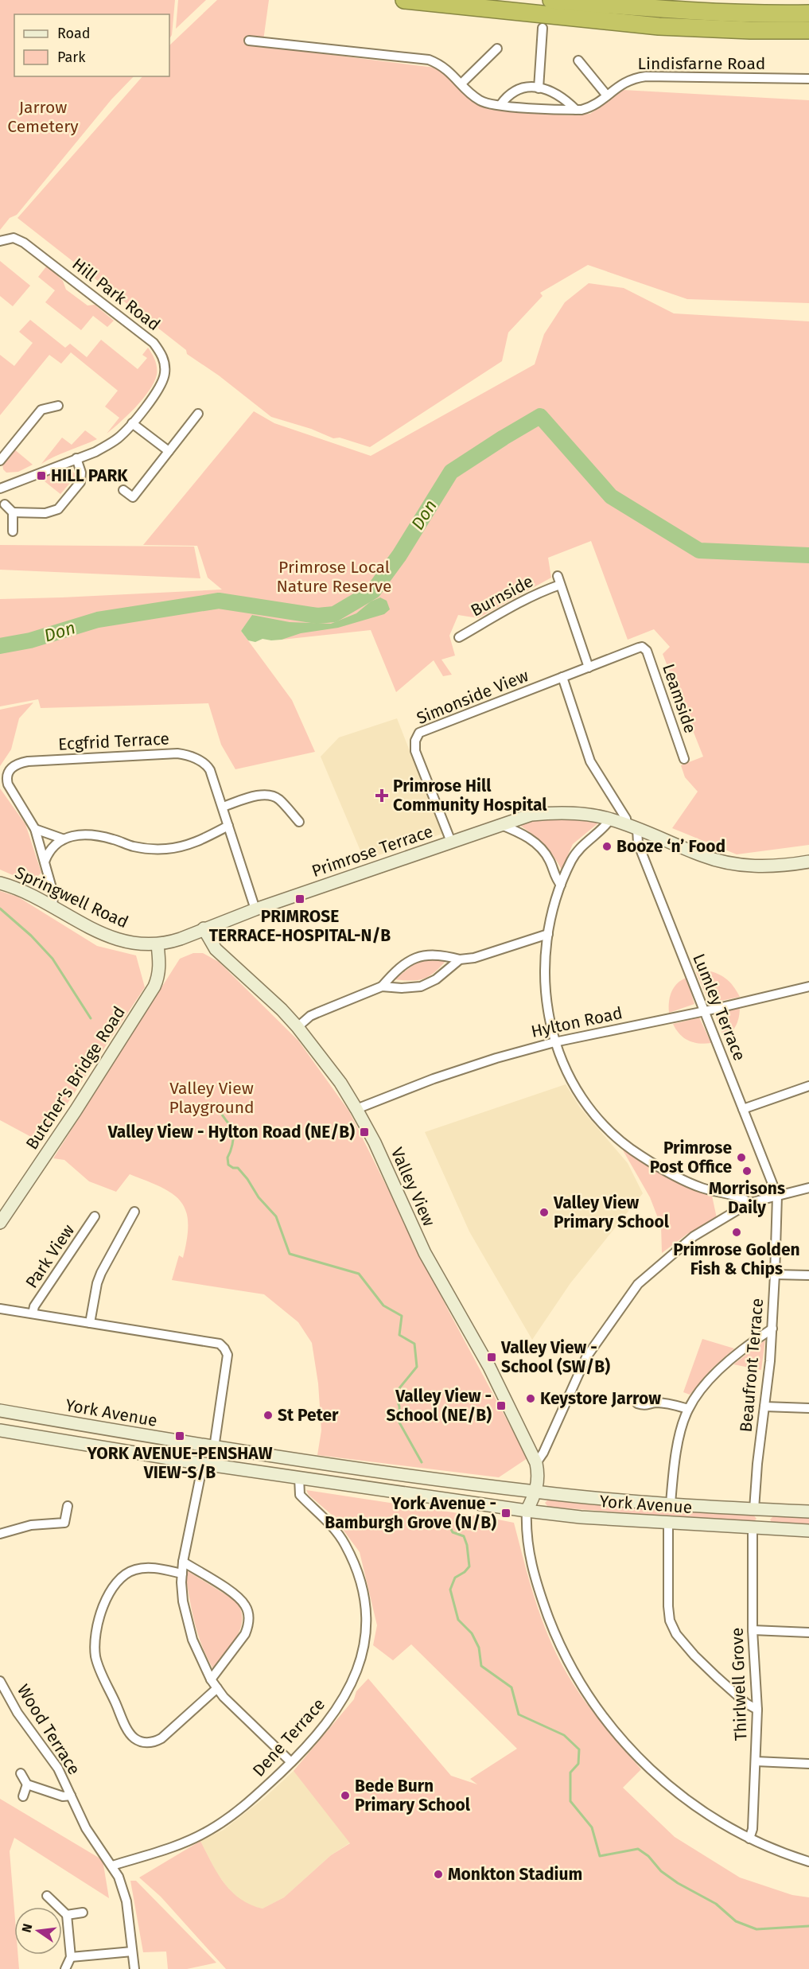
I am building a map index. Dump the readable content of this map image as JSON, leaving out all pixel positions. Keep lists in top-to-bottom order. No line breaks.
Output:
{"streets":{"street":["Lindisfarne Road","Hill Park Road","Burnside","Simonside View","Leamside","Ecgfrid Terrace","Primrose Terrace","Springwell Road","Lumley Terrace","Hylton Road","Butcher's Bridge Road","Valley View","Park View","Beaufront Terrace","York Avenue","Thirlwell Grove","Wood Terrace","Dene Terrace"]},"crossings":[["Burnside","Simonside View"],["Simonside View","Leamside"],["Simonside View","Primrose Terrace"],["Simonside View","Lumley Terrace"],["Ecgfrid Terrace","Primrose Terrace"],["Primrose Terrace","Springwell Road"],["Primrose Terrace","Lumley Terrace"],["Primrose Terrace","Valley View"],["Springwell Road","Butcher's Bridge Road"],["Springwell Road","Valley View"],["Lumley Terrace","Hylton Road"],["Lumley Terrace","Beaufront Terrace"],["Hylton Road","Valley View"],["Valley View","York Avenue"],["Beaufront Terrace","York Avenue"],["York Avenue","Thirlwell Grove"],["York Avenue","Dene Terrace"],["Wood Terrace","Dene Terrace"]],"water":["Don"],"parks":["Jarrow Cemetery","Primrose Local Nature Reserve","Valley View Playground"],"places":{"transit":["HILL PARK","PRIMROSE TERRACE-HOSPITAL-N/B","Valley View - Hylton Road (NE/B)","Valley View - School (SW/B)","Valley View - School (NE/B)","YORK AVENUE-PENSHAW VIEW-S/B","York Avenue - Bamburgh Grove (N/B)"],"health":["Primrose Hill Community Hospital"],"other":["Booze ‘n’ Food","Primrose Post Office","Morrisons Daily","Valley View Primary School","Primrose Golden Fish & Chips","Keystore Jarrow","St Peter","Bede Burn Primary School","Monkton Stadium"]},"legend":["Road","Park"],"north":"left"}
